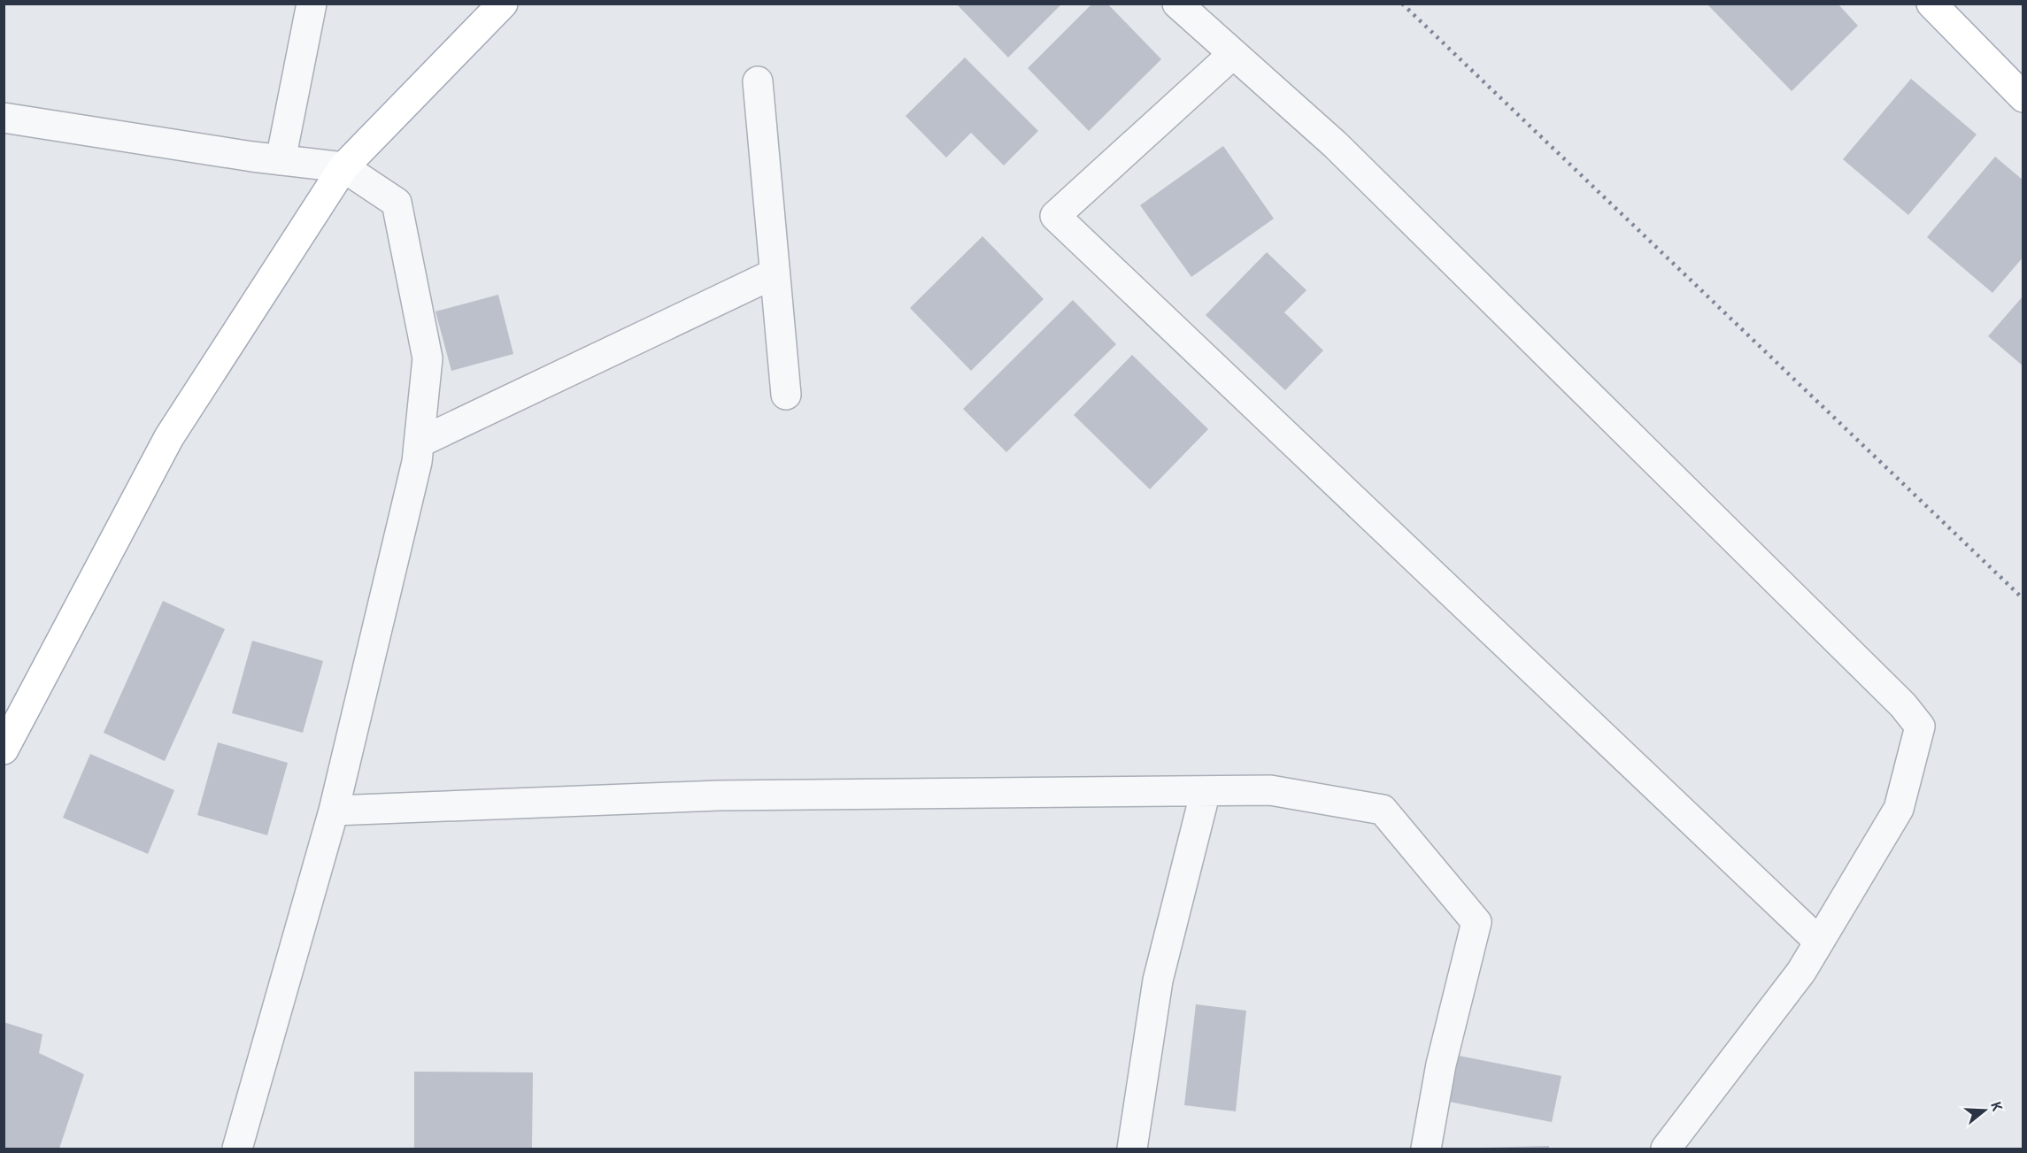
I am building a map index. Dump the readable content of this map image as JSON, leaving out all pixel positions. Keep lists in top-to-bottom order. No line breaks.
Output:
{"north":"right"}
